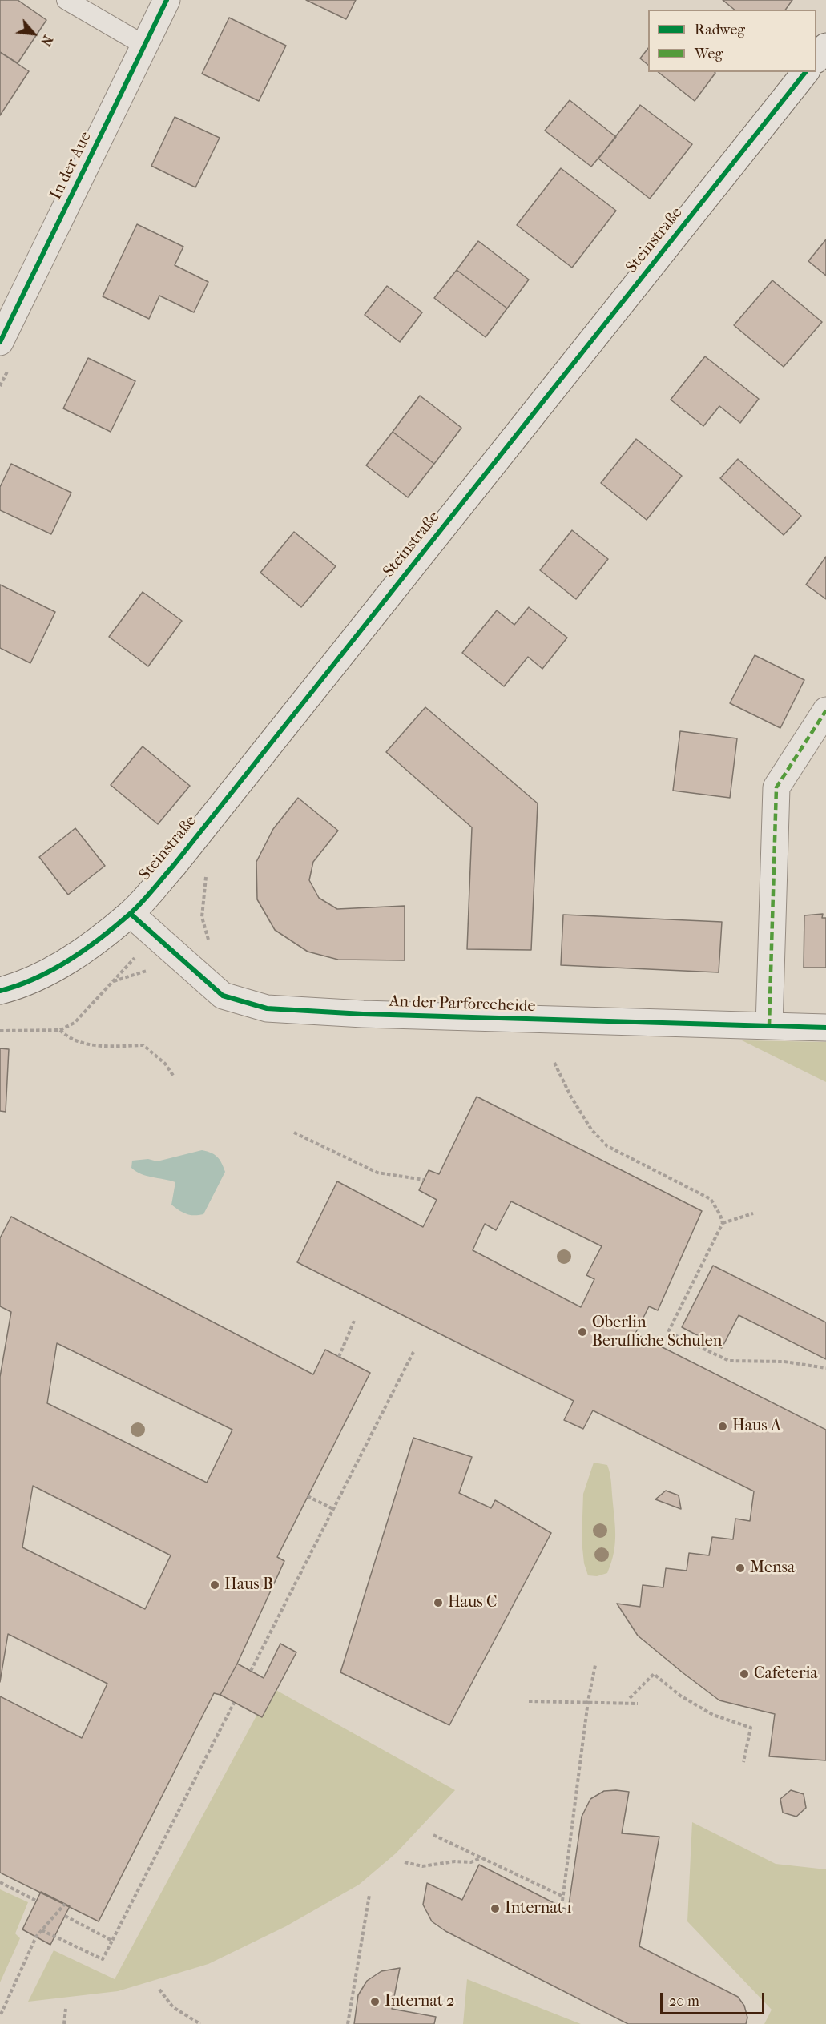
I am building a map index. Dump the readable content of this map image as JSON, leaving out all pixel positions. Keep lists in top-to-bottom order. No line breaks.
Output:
{"streets":{"street":["In der Aue","Steinstraße","An der Parforceheide"]},"crossings":[["Steinstraße","An der Parforceheide"]],"places":["Oberlin Berufliche Schulen","Haus A","Mensa","Haus B","Haus C","Cafeteria","Internat 1","Internat 2"],"legend":["Radweg","Weg"],"scale_bar":"20 m","north":"bottom right"}
